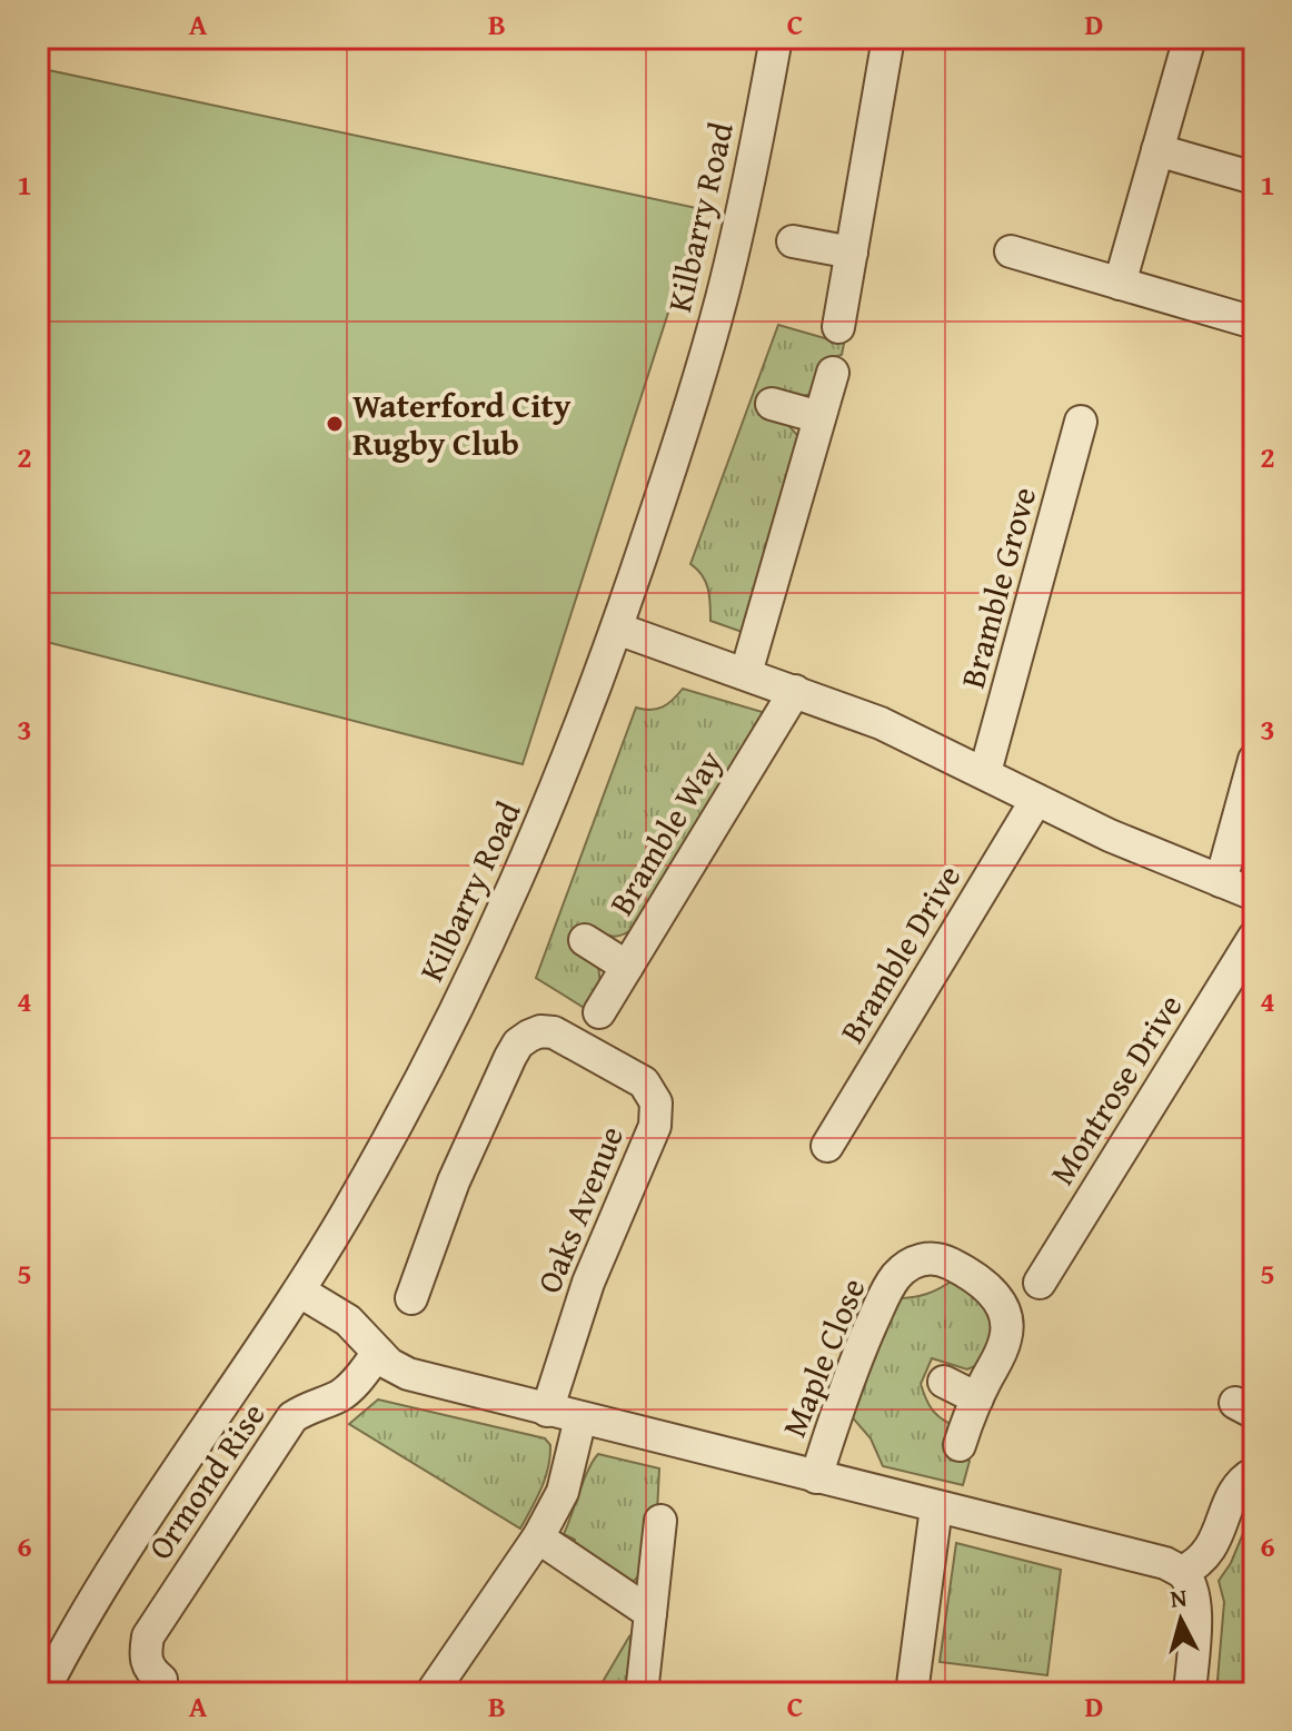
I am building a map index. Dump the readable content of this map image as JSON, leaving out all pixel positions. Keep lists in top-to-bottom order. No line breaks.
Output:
{"streets":{"street":["Kilbarry Road","Bramble Grove","Bramble Way","Bramble Drive","Montrose Drive","Oaks Avenue","Maple Close","Ormond Rise"]},"places":["Waterford City Rugby Club"],"north":"top","grid":{"columns":["A","B","C","D"],"rows":["1","2","3","4","5","6"]}}
